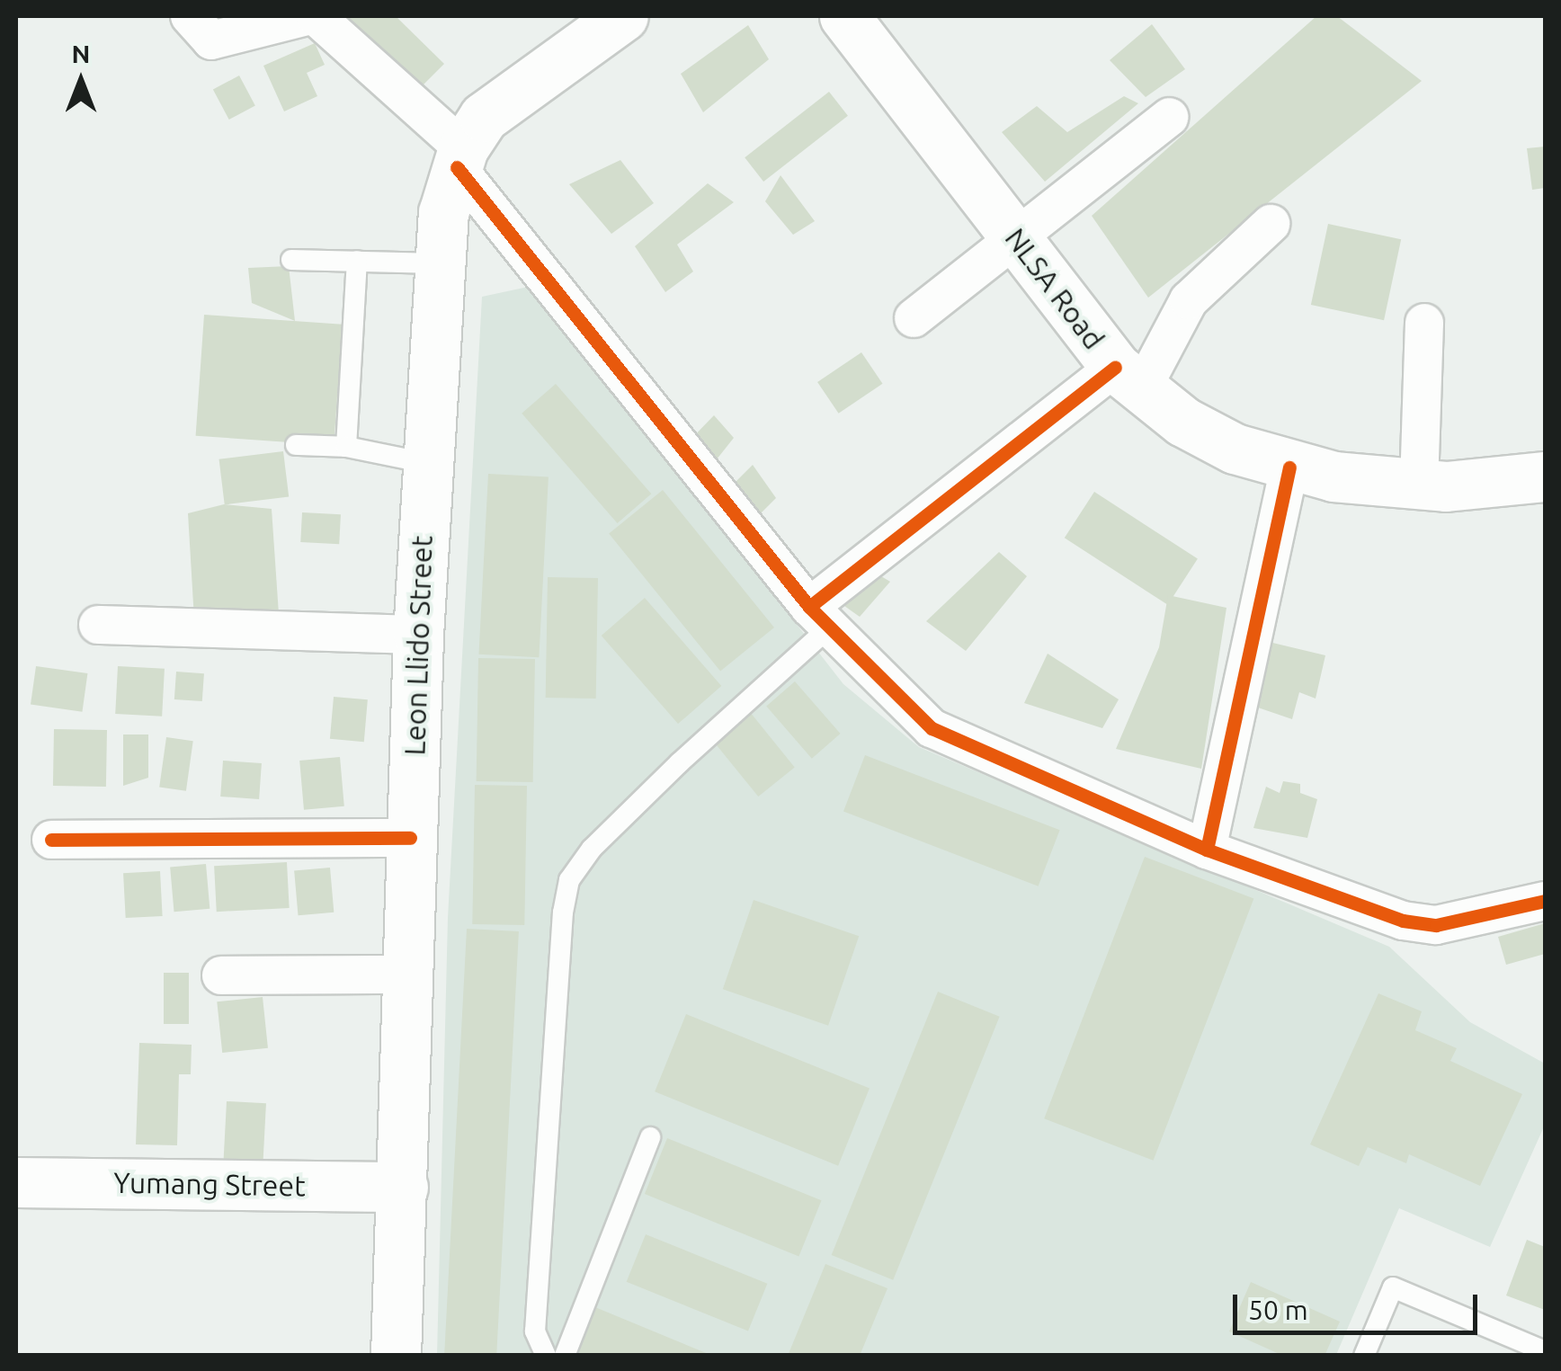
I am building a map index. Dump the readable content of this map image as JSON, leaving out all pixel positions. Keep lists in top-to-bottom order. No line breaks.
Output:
{"streets":{"main road":["NLSA Road","Leon Llido Street","Yumang Street"]},"crossings":[["Leon Llido Street","Yumang Street"]],"scale_bar":"50 m","north":"top"}
